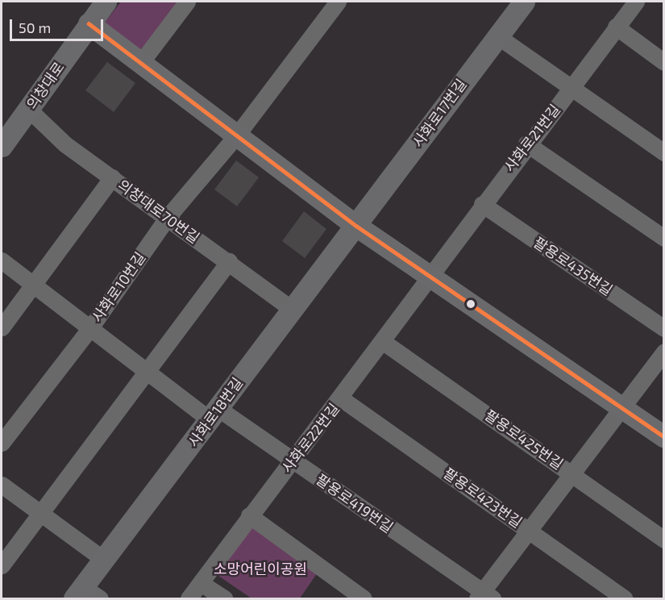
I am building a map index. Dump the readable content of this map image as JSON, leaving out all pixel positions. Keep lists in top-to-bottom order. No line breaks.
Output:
{"streets":{"main road":["의창대로","사화로17번길","사화로18번길"],"street":["사화로21번길","의창대로70번길","팔용로435번길","사화로10번길","사화로22번길","팔용로425번길","팔용로423번길","팔용로419번길"]},"crossings":[["의창대로","의창대로70번길"],["사화로17번길","사화로18번길"],["사화로21번길","팔용로435번길"],["사화로21번길","사화로22번길"],["의창대로70번길","사화로10번길"],["의창대로70번길","사화로18번길"],["사화로10번길","팔용로419번길"],["사화로18번길","팔용로419번길"],["사화로22번길","팔용로425번길"],["사화로22번길","팔용로423번길"],["사화로22번길","팔용로419번길"]],"parks":["소망어린이공원"],"scale_bar":"50 m"}
